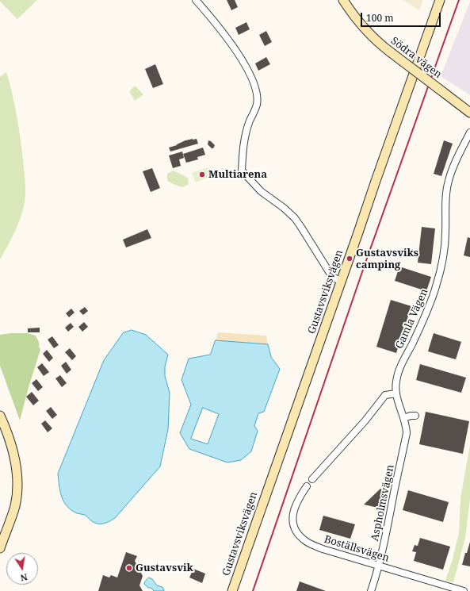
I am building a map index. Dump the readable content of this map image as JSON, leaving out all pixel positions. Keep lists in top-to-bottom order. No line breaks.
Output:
{"streets":{"street":["Södra vägen","Gustavsviksvägen","Gamla Vägen","Aspholmsvägen","Boställsvägen"]},"crossings":[["Gamla Vägen","Aspholmsvägen"],["Aspholmsvägen","Boställsvägen"]],"places":["Multiarena","Gustavsviks camping","Gustavsvik"],"scale_bar":"100 m","north":"bottom"}
